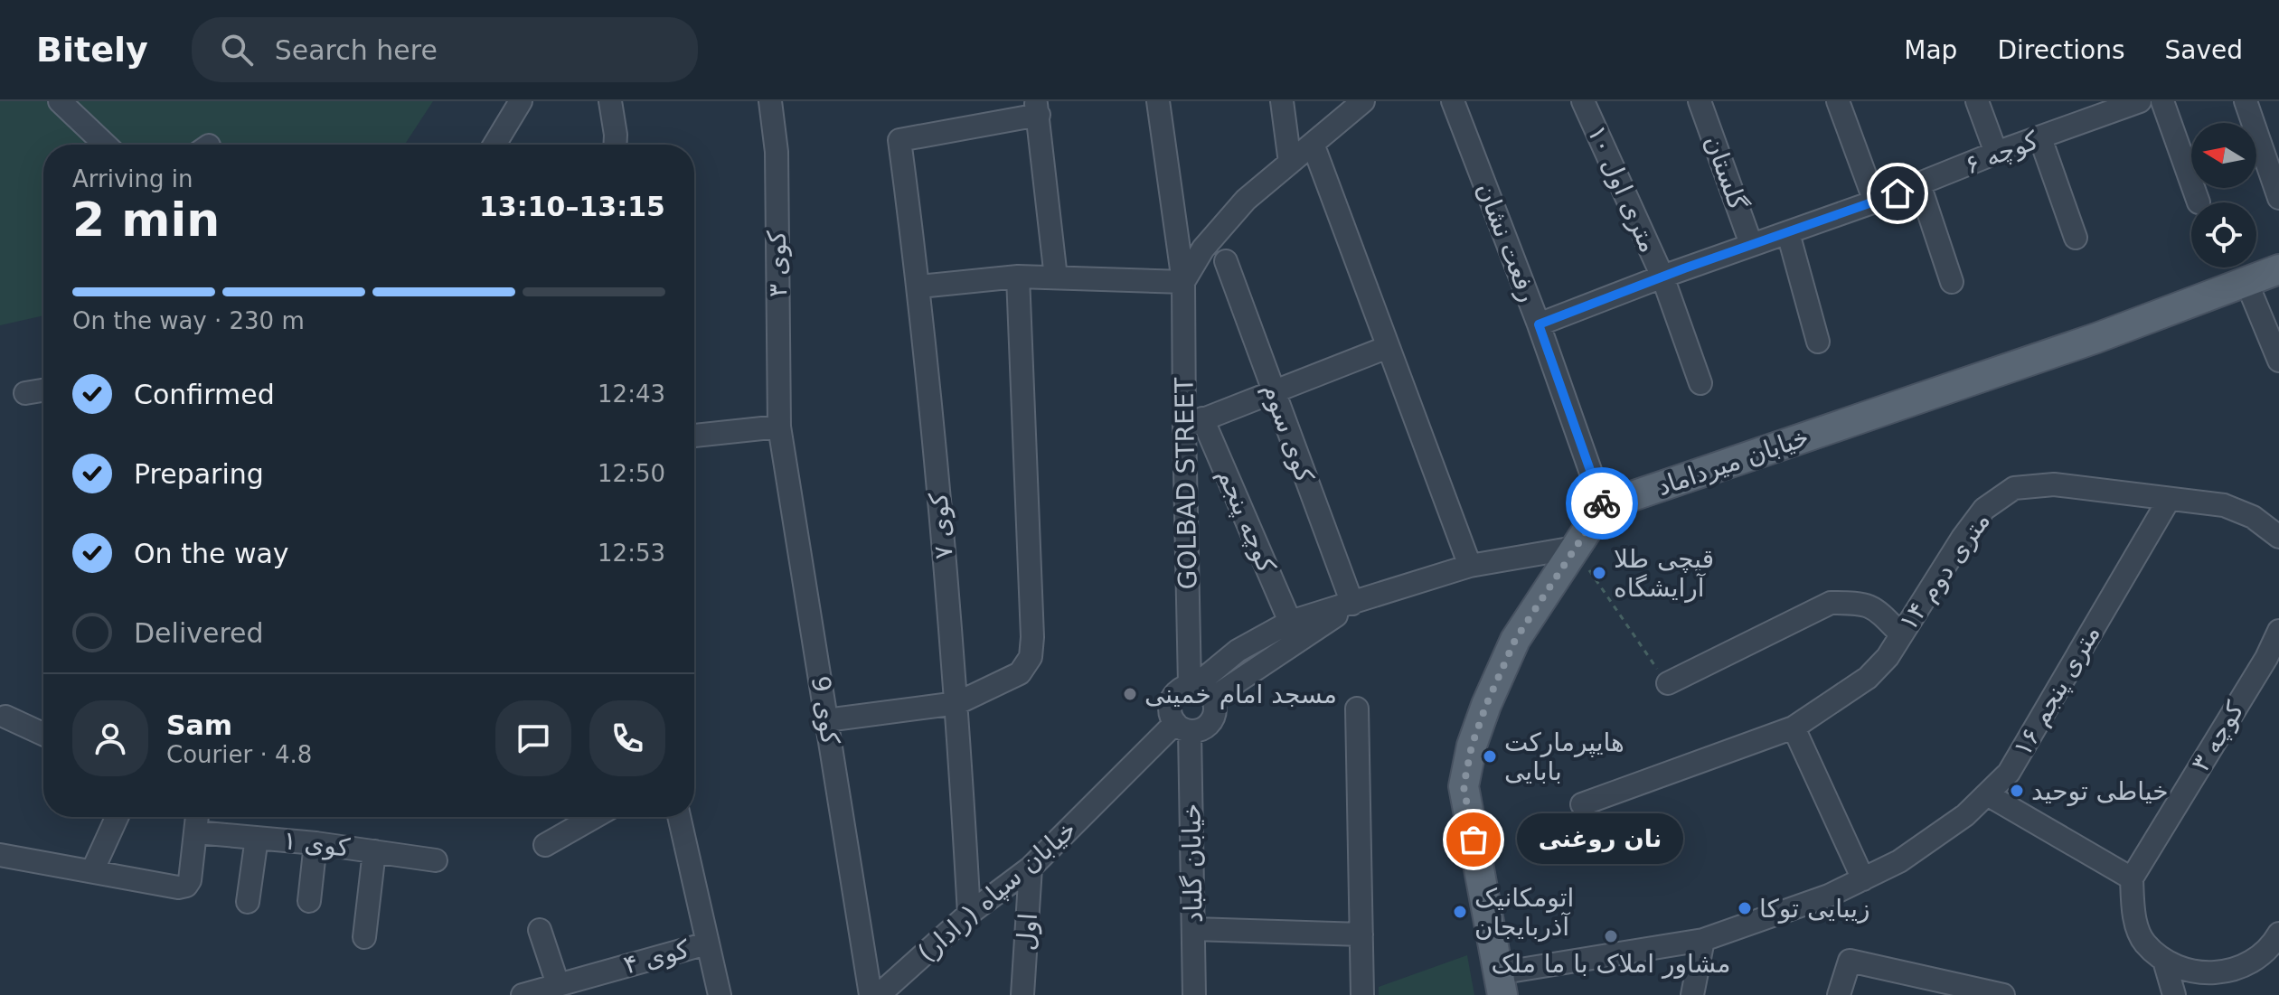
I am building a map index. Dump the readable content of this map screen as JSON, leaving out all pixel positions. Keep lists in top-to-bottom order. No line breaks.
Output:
{"streets":{"main road":["خیابان میرداماد"],"street":["کوچه ۶","گلستان","۱۰ متری اول","رفعت نشان","کوی ۳","کوی سوم","GOLBAD STREET","کوچه پنجم","کوی ۷","۱۴ متری دوم","۱۶ متری پنجم","کوی 9","کوچه ۳","کوی ۱","خیابان گلباد","خیابان سپاه (رادار)","اول","کوی ۴"]},"crossings":[["کوچه ۶","گلستان"],["کوچه ۶","۱۰ متری اول"],["کوچه ۶","رفعت نشان"],["رفعت نشان","خیابان میرداماد"],["کوی ۳","کوی 9"],["GOLBAD STREET","کوچه پنجم"],["GOLBAD STREET","خیابان گلباد"],["GOLBAD STREET","خیابان سپاه (رادار)"],["کوی ۷","خیابان سپاه (رادار)"],["۱۴ متری دوم","۱۶ متری پنجم"],["خیابان گلباد","خیابان سپاه (رادار)"],["خیابان سپاه (رادار)","اول"]],"places":["قیچی طلا آرایشگاه","مسجد امام خمینی","هایپرمارکت بابایی","خیاطی توحید","نان روغنی","زیبایی توکا","اتومکانیک آذربایجان","مشاور املاک با ما ملک"],"north":"left","page":{"header":"Bitely","search":"Search here","nav":["Map","Directions","Saved"],"heading":["2 min","Arriving in","13:10–13:15"],"panel":["Sam","Courier · 4.8"],"bar":"On the way · 230 m","list":[["Confirmed","12:43"],["Preparing","12:50"],["On the way","12:53"],"Delivered"],"bubble":"نان روغنی"}}
